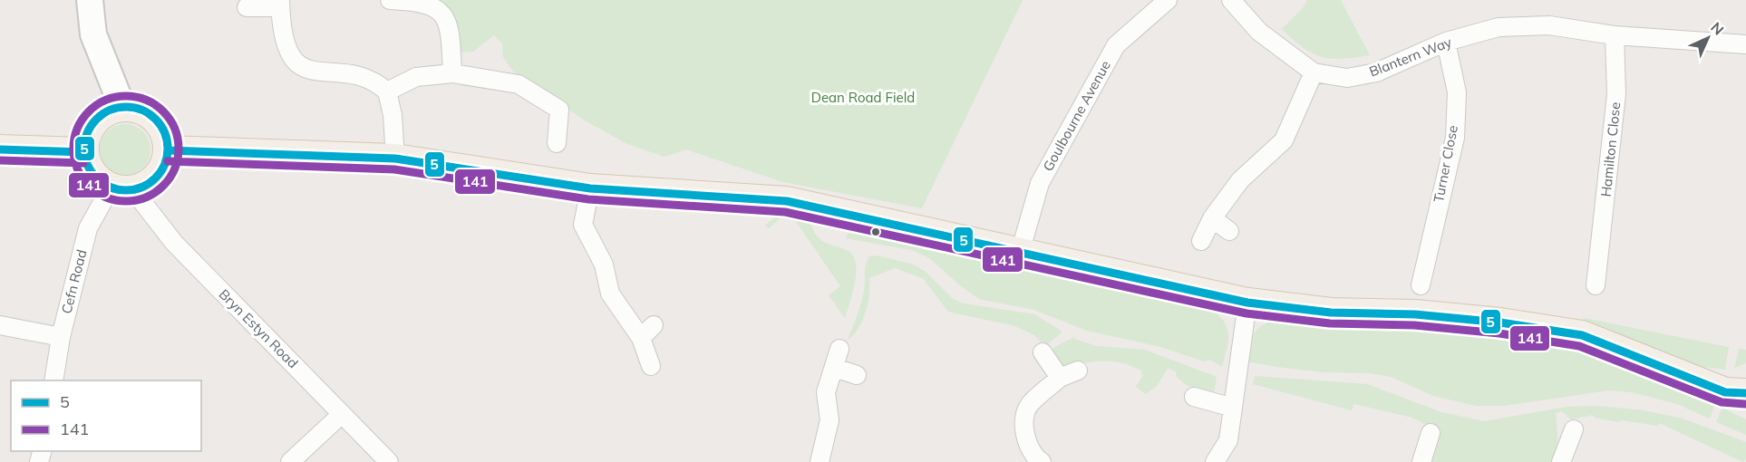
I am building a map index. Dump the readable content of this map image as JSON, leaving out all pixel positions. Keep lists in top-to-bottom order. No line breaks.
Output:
{"streets":{"street":["Blantern Way","Goulbourne Avenue","Hamilton Close","Turner Close","Cefn Road","Bryn Estyn Road"]},"crossings":[["Blantern Way","Hamilton Close"],["Blantern Way","Turner Close"],["Cefn Road","Bryn Estyn Road"]],"parks":["Dean Road Field"],"lines":["transit line 141","transit line 5"],"legend":["5","141"],"north":"top right"}
